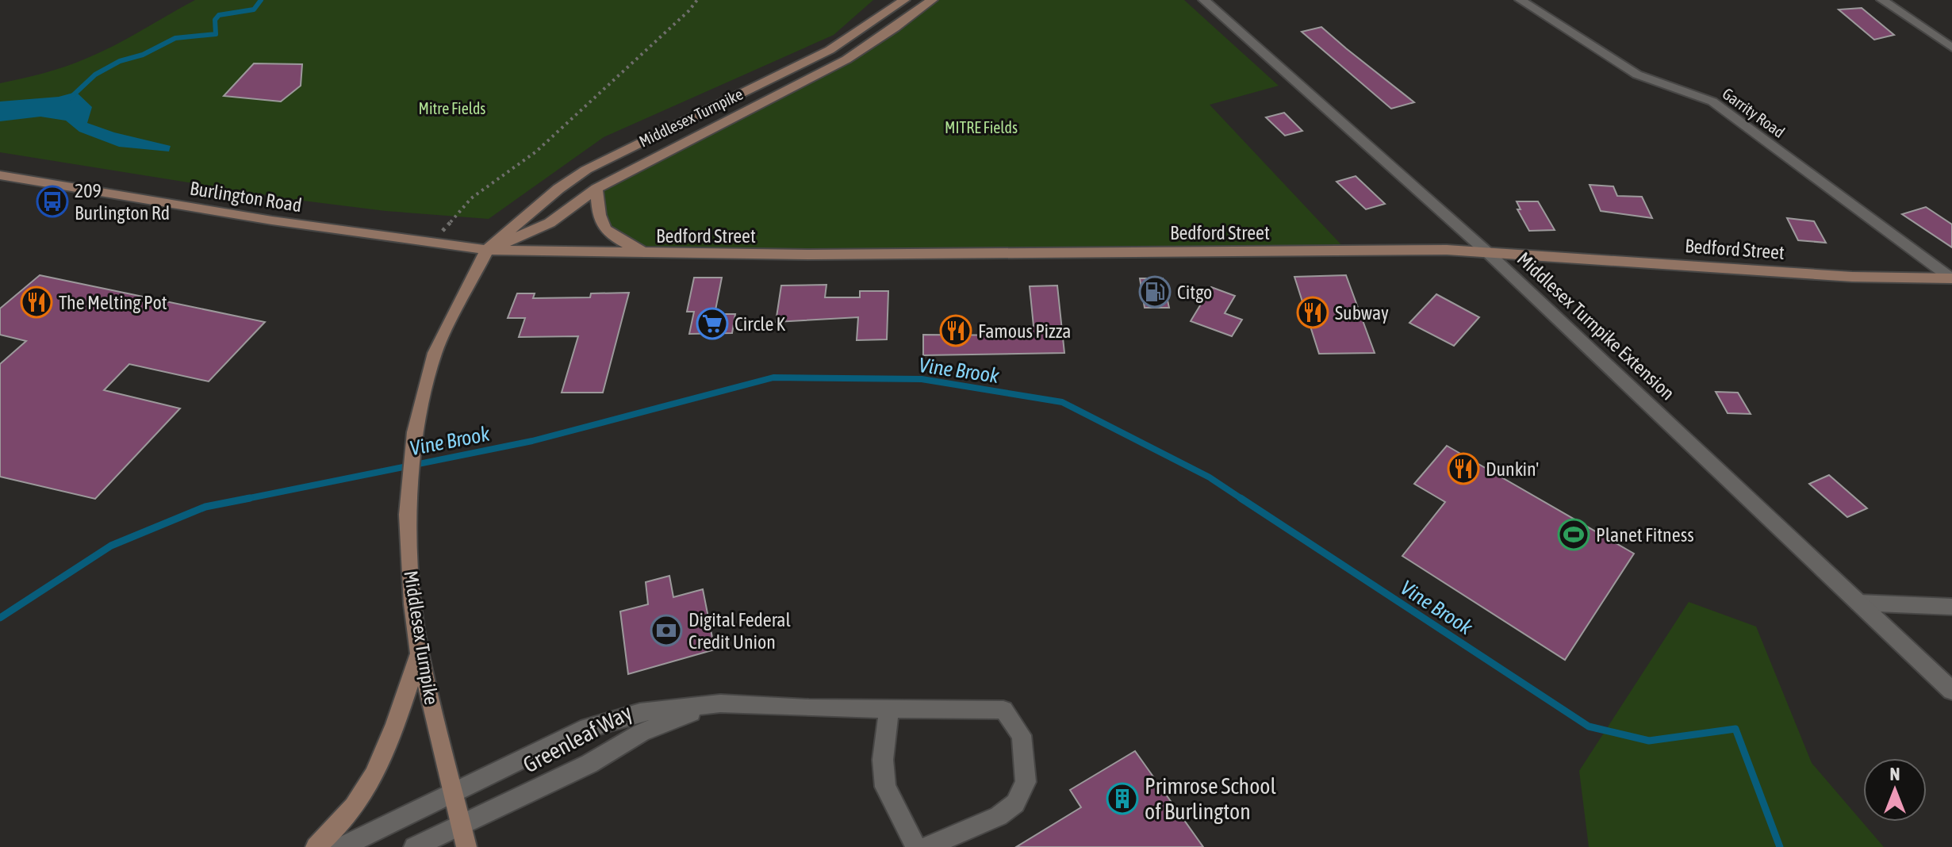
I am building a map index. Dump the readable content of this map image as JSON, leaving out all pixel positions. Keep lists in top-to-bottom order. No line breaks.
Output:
{"streets":{"main road":["Middlesex Turnpike","Burlington Road","Bedford Street"],"street":["Garrity Road","Middlesex Turnpike Extension","Greenleaf Way"]},"crossings":[["Garrity Road","Bedford Street"],["Middlesex Turnpike","Burlington Road"],["Middlesex Turnpike","Bedford Street"],["Middlesex Turnpike","Greenleaf Way"],["Burlington Road","Bedford Street"],["Bedford Street","Middlesex Turnpike Extension"]],"water":["Vine Brook"],"parks":["Mitre Fields","MITRE Fields"],"places":{"bus stop":["209 Burlington Rd"],"fuel station":["Citgo"],"restaurant":["The Melting Pot","Subway","Famous Pizza","Dunkin'"],"supermarket":["Circle K"],"sports":["Planet Fitness"],"bank":["Digital Federal Credit Union"],"building":["Primrose School of Burlington"]},"north":"top"}
